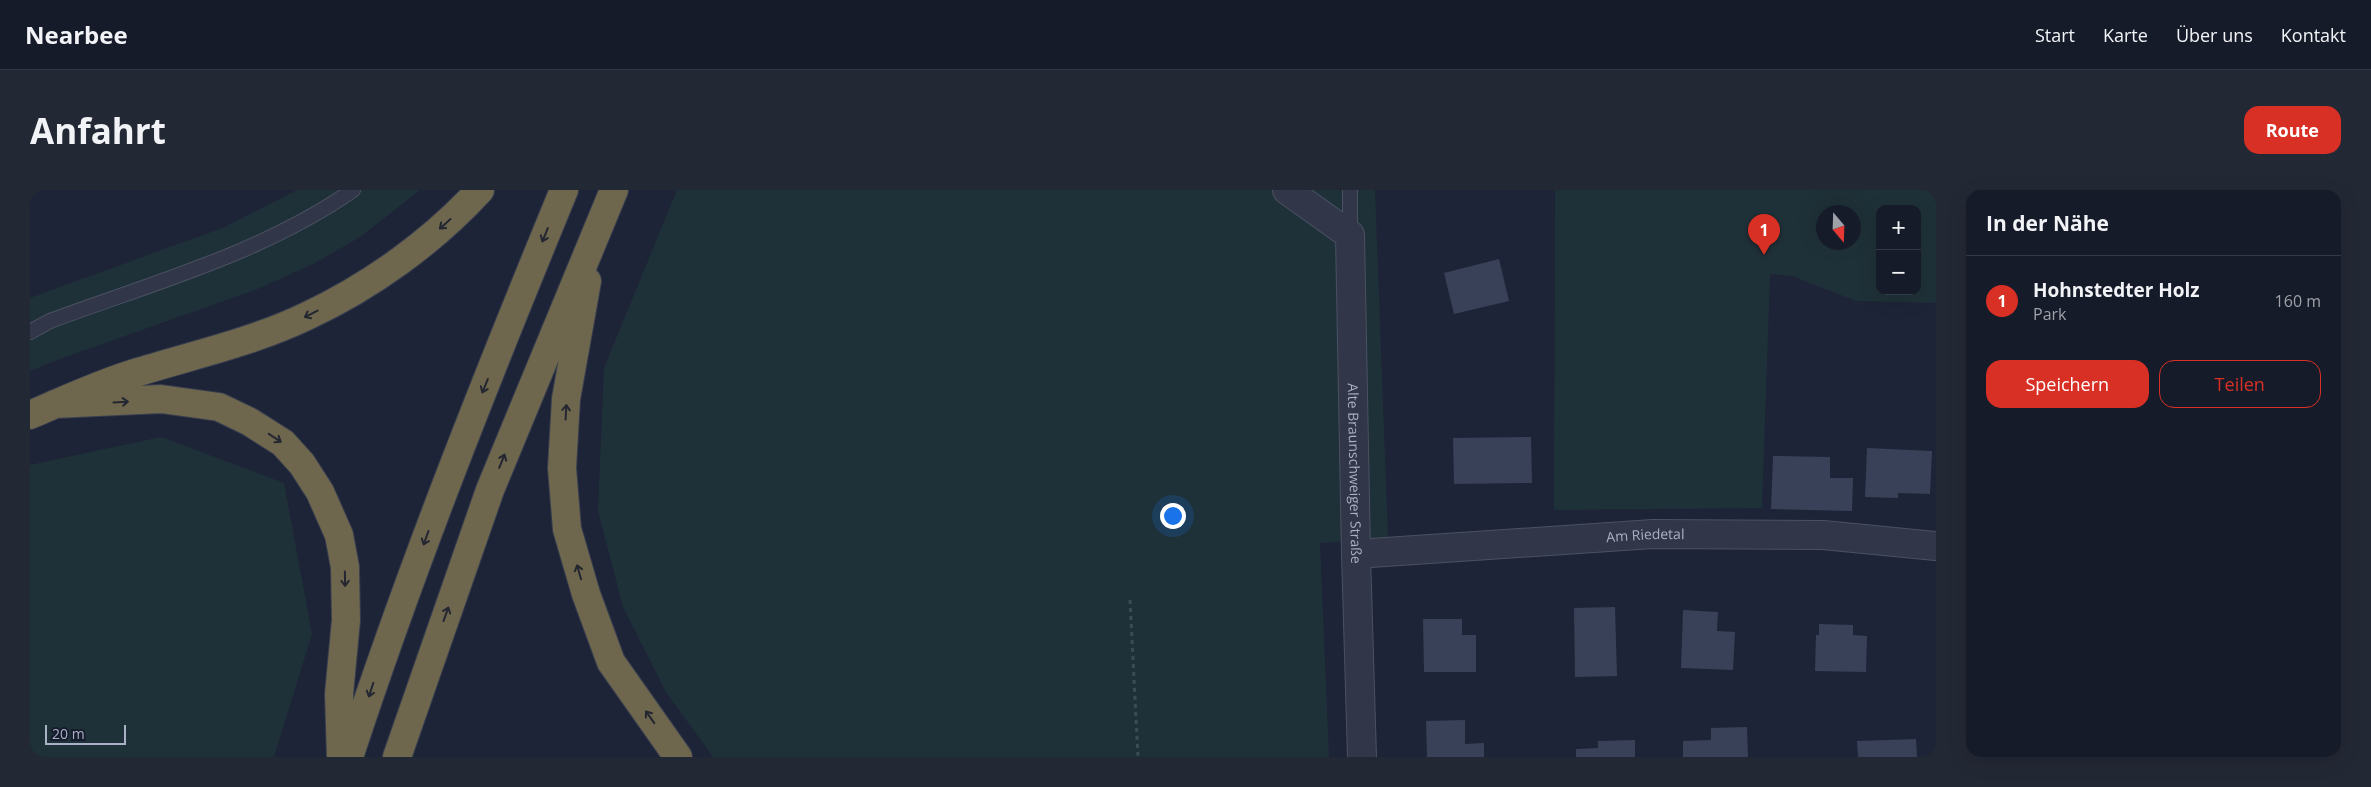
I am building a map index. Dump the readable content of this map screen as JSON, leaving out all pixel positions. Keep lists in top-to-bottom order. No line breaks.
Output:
{"streets":{"street":["Alte Braunschweiger Straße","Am Riedetal"]},"crossings":[["Alte Braunschweiger Straße","Am Riedetal"]],"scale_bar":"20 m","north":"bottom","page":{"header":"Nearbee","nav":["Start","Karte","Über uns","Kontakt"],"buttons":["Route",["Speichern","Teilen"]],"title":"Anfahrt","heading":"In der Nähe","map_buttons":["+","−"],"pins":"1","list":[{"mark":"1","name":"Hohnstedter Holz","note":"Park","value":"160 m"}],"scale":"20 m"}}
